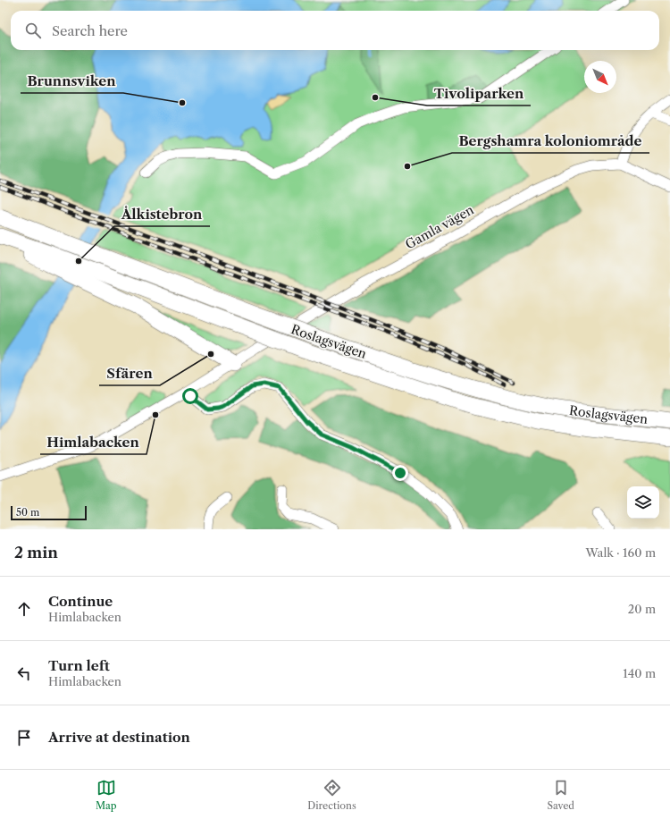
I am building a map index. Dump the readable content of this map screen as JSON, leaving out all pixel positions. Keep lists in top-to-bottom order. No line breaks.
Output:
{"streets":{"main road":["Roslagsvägen"],"street":["Gamla vägen"]},"places":["Tivoliparken","Brunnsviken","Bergshamra koloniområde","Ålkistebron","Sfären","Himlabacken"],"scale_bar":"50 m","north":"bottom right","page":{"search":"Search here","scale":"50 m","heading":["2 min","Walk · 160 m"],"list":[["Continue","Himlabacken","20 m"],["Turn left","Himlabacken","140 m"],"Arrive at destination"],"nav":["Map","Directions","Saved"]}}
